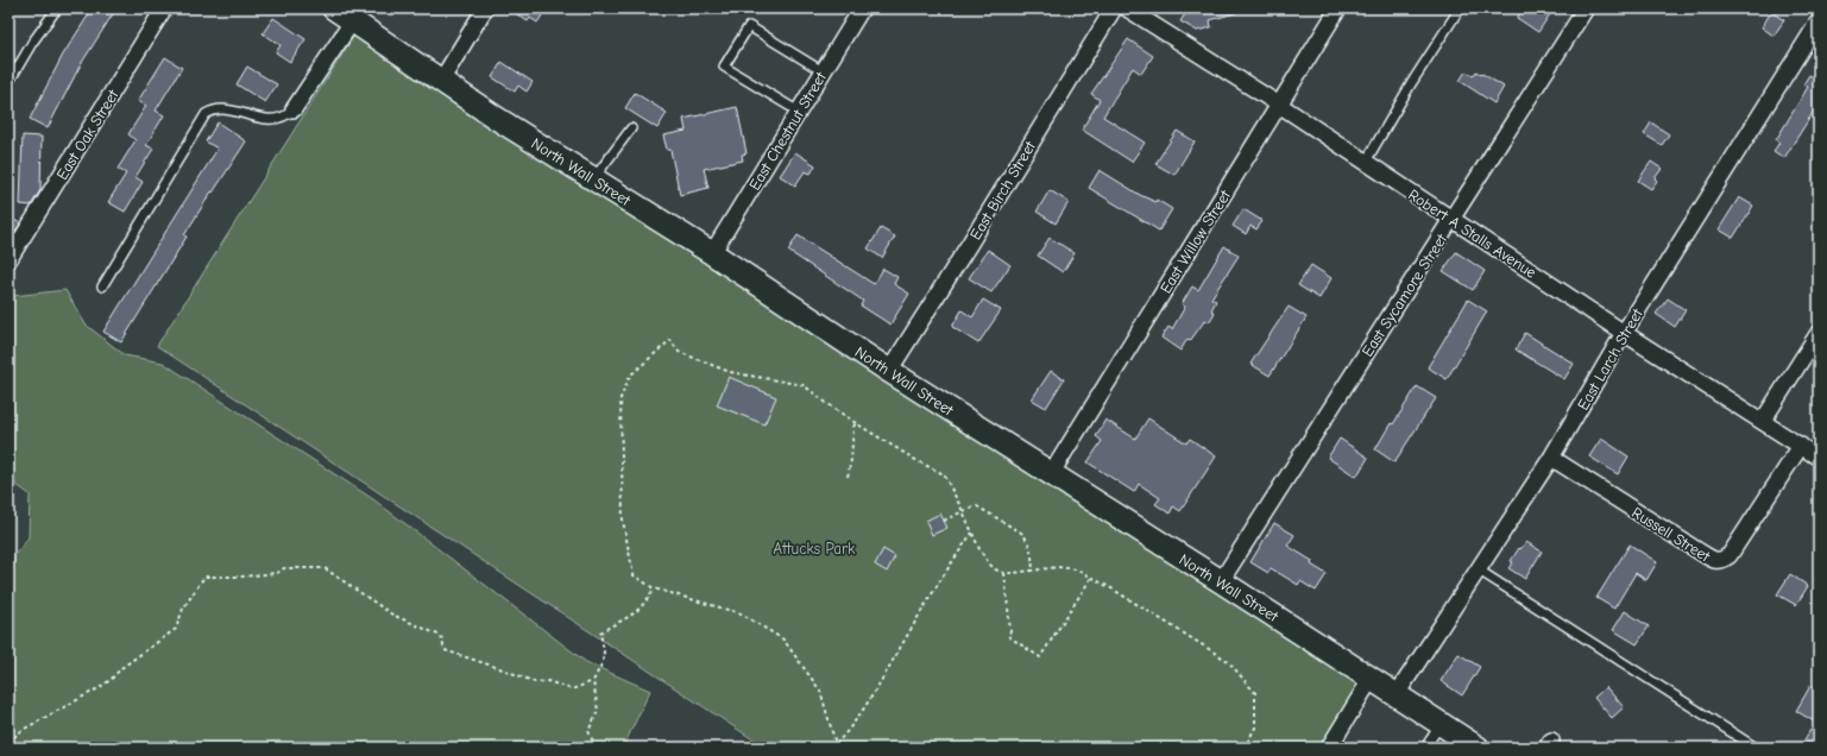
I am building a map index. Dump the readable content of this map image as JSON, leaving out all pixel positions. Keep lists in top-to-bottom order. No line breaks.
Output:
{"streets":{"street":["East Chestnut Street","East Oak Street","North Wall Street","East Birch Street","Robert A Stalls Avenue","East Willow Street","East Sycamore Street","East Larch Street","Russell Street"]},"crossings":[["East Chestnut Street","North Wall Street"],["North Wall Street","East Birch Street"],["North Wall Street","East Willow Street"],["North Wall Street","East Sycamore Street"],["North Wall Street","East Larch Street"],["Robert A Stalls Avenue","East Willow Street"],["Robert A Stalls Avenue","East Sycamore Street"],["Robert A Stalls Avenue","East Larch Street"],["Robert A Stalls Avenue","Russell Street"],["East Larch Street","Russell Street"]],"parks":["Attucks Park"]}
